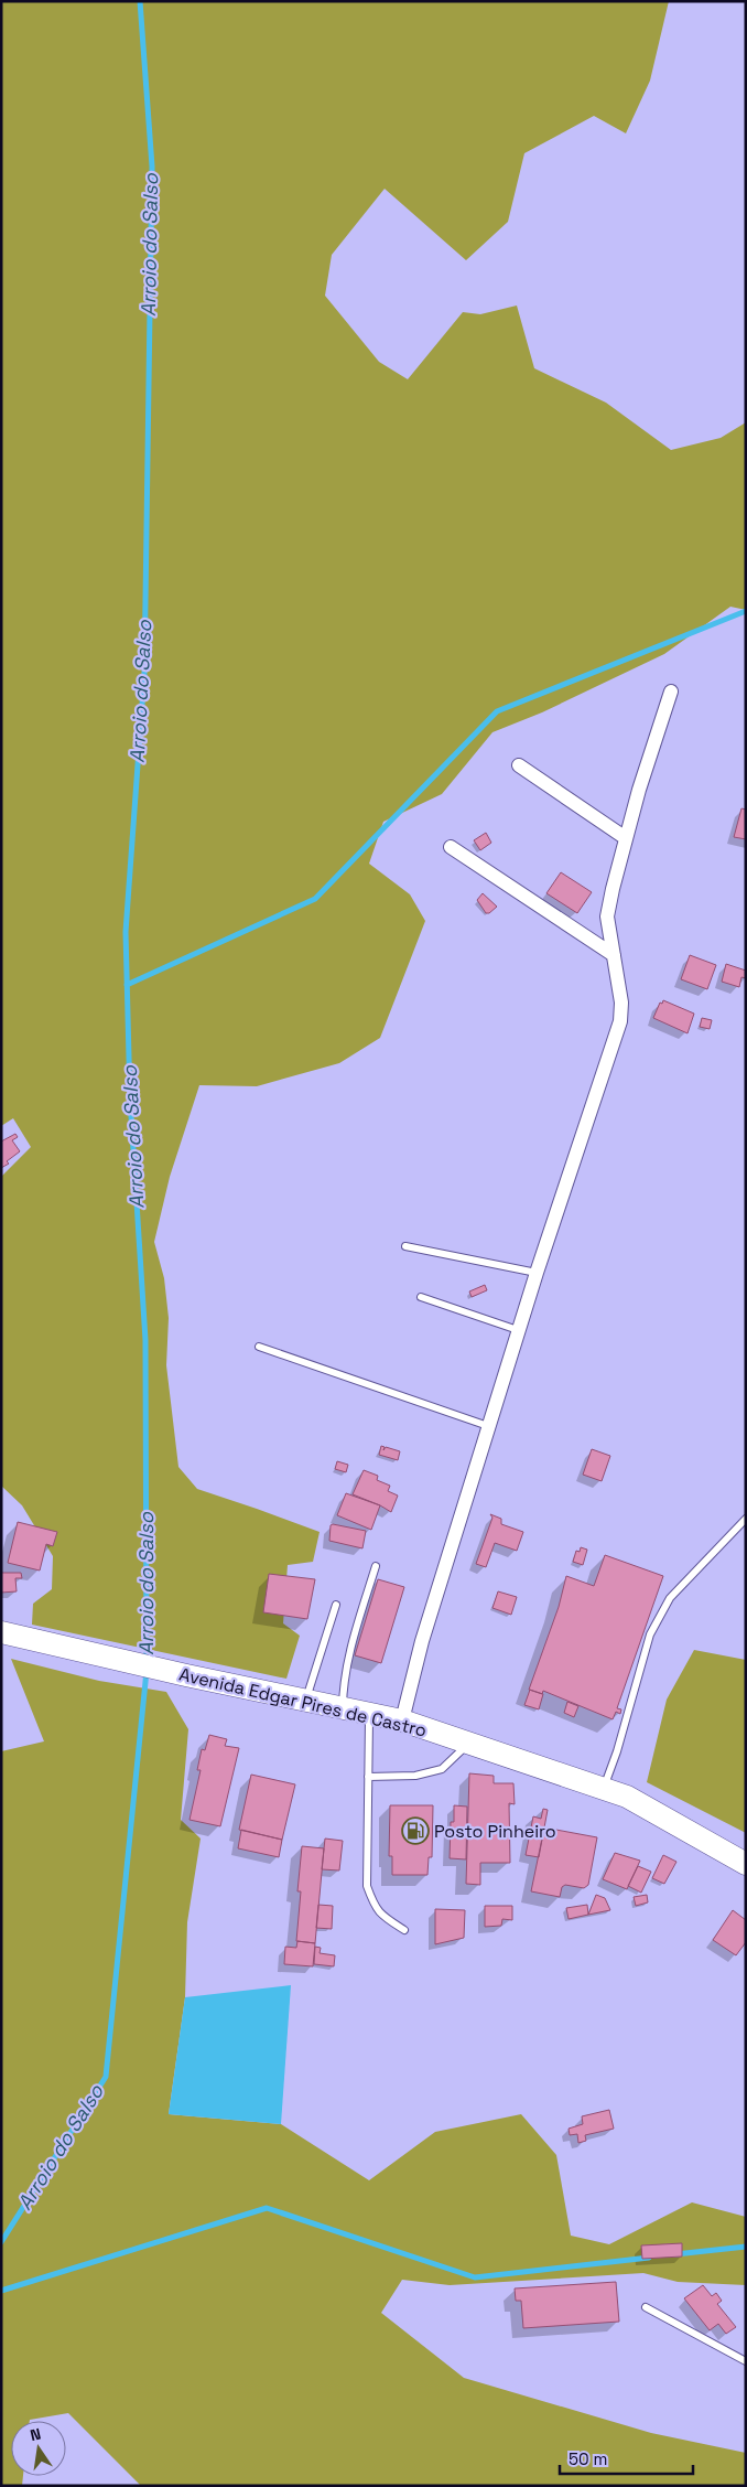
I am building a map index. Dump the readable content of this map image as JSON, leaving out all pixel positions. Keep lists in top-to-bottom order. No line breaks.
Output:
{"streets":{"main road":["Avenida Edgar Pires de Castro"]},"water":["Arroio do Salso"],"places":{"fuel station":["Posto Pinheiro"]},"scale_bar":"50 m","north":"top"}
